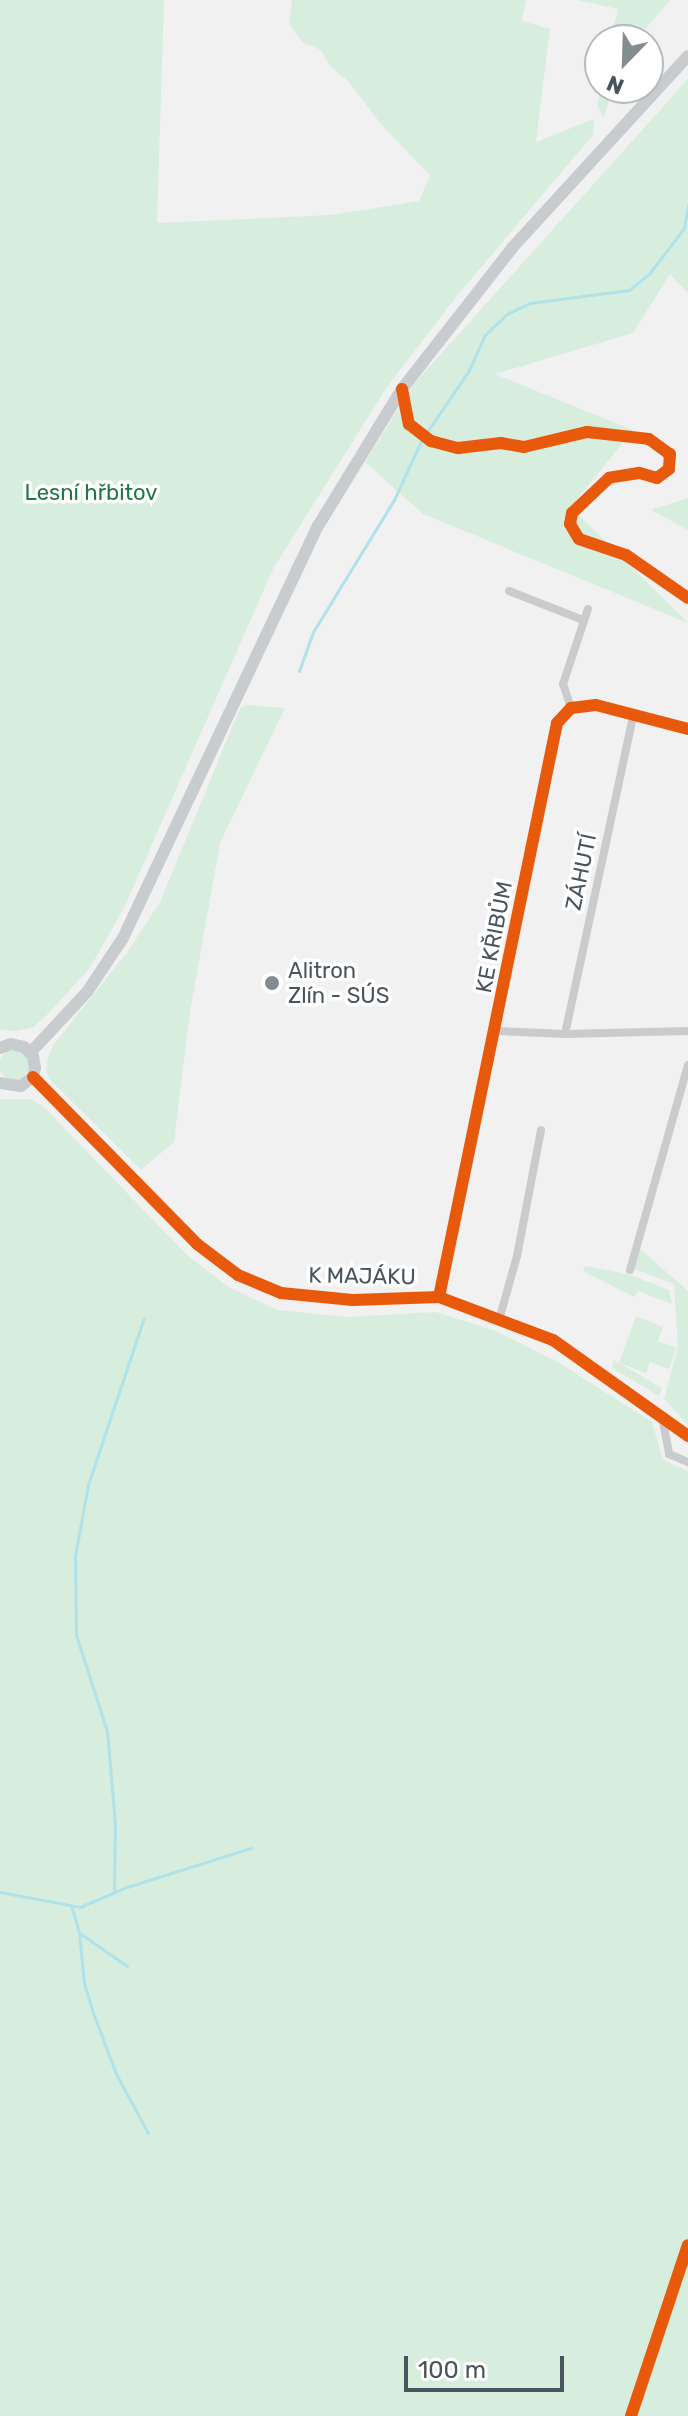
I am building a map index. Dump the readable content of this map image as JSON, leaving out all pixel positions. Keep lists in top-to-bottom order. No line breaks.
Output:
{"streets":{"street":["ZÁHUTÍ","KE KŘIBŮM","K MAJÁKU"]},"crossings":[["KE KŘIBŮM","K MAJÁKU"]],"parks":["Lesní hřbitov"],"places":["Alitron Zlín - SÚS"],"scale_bar":"100 m","north":"bottom left"}
